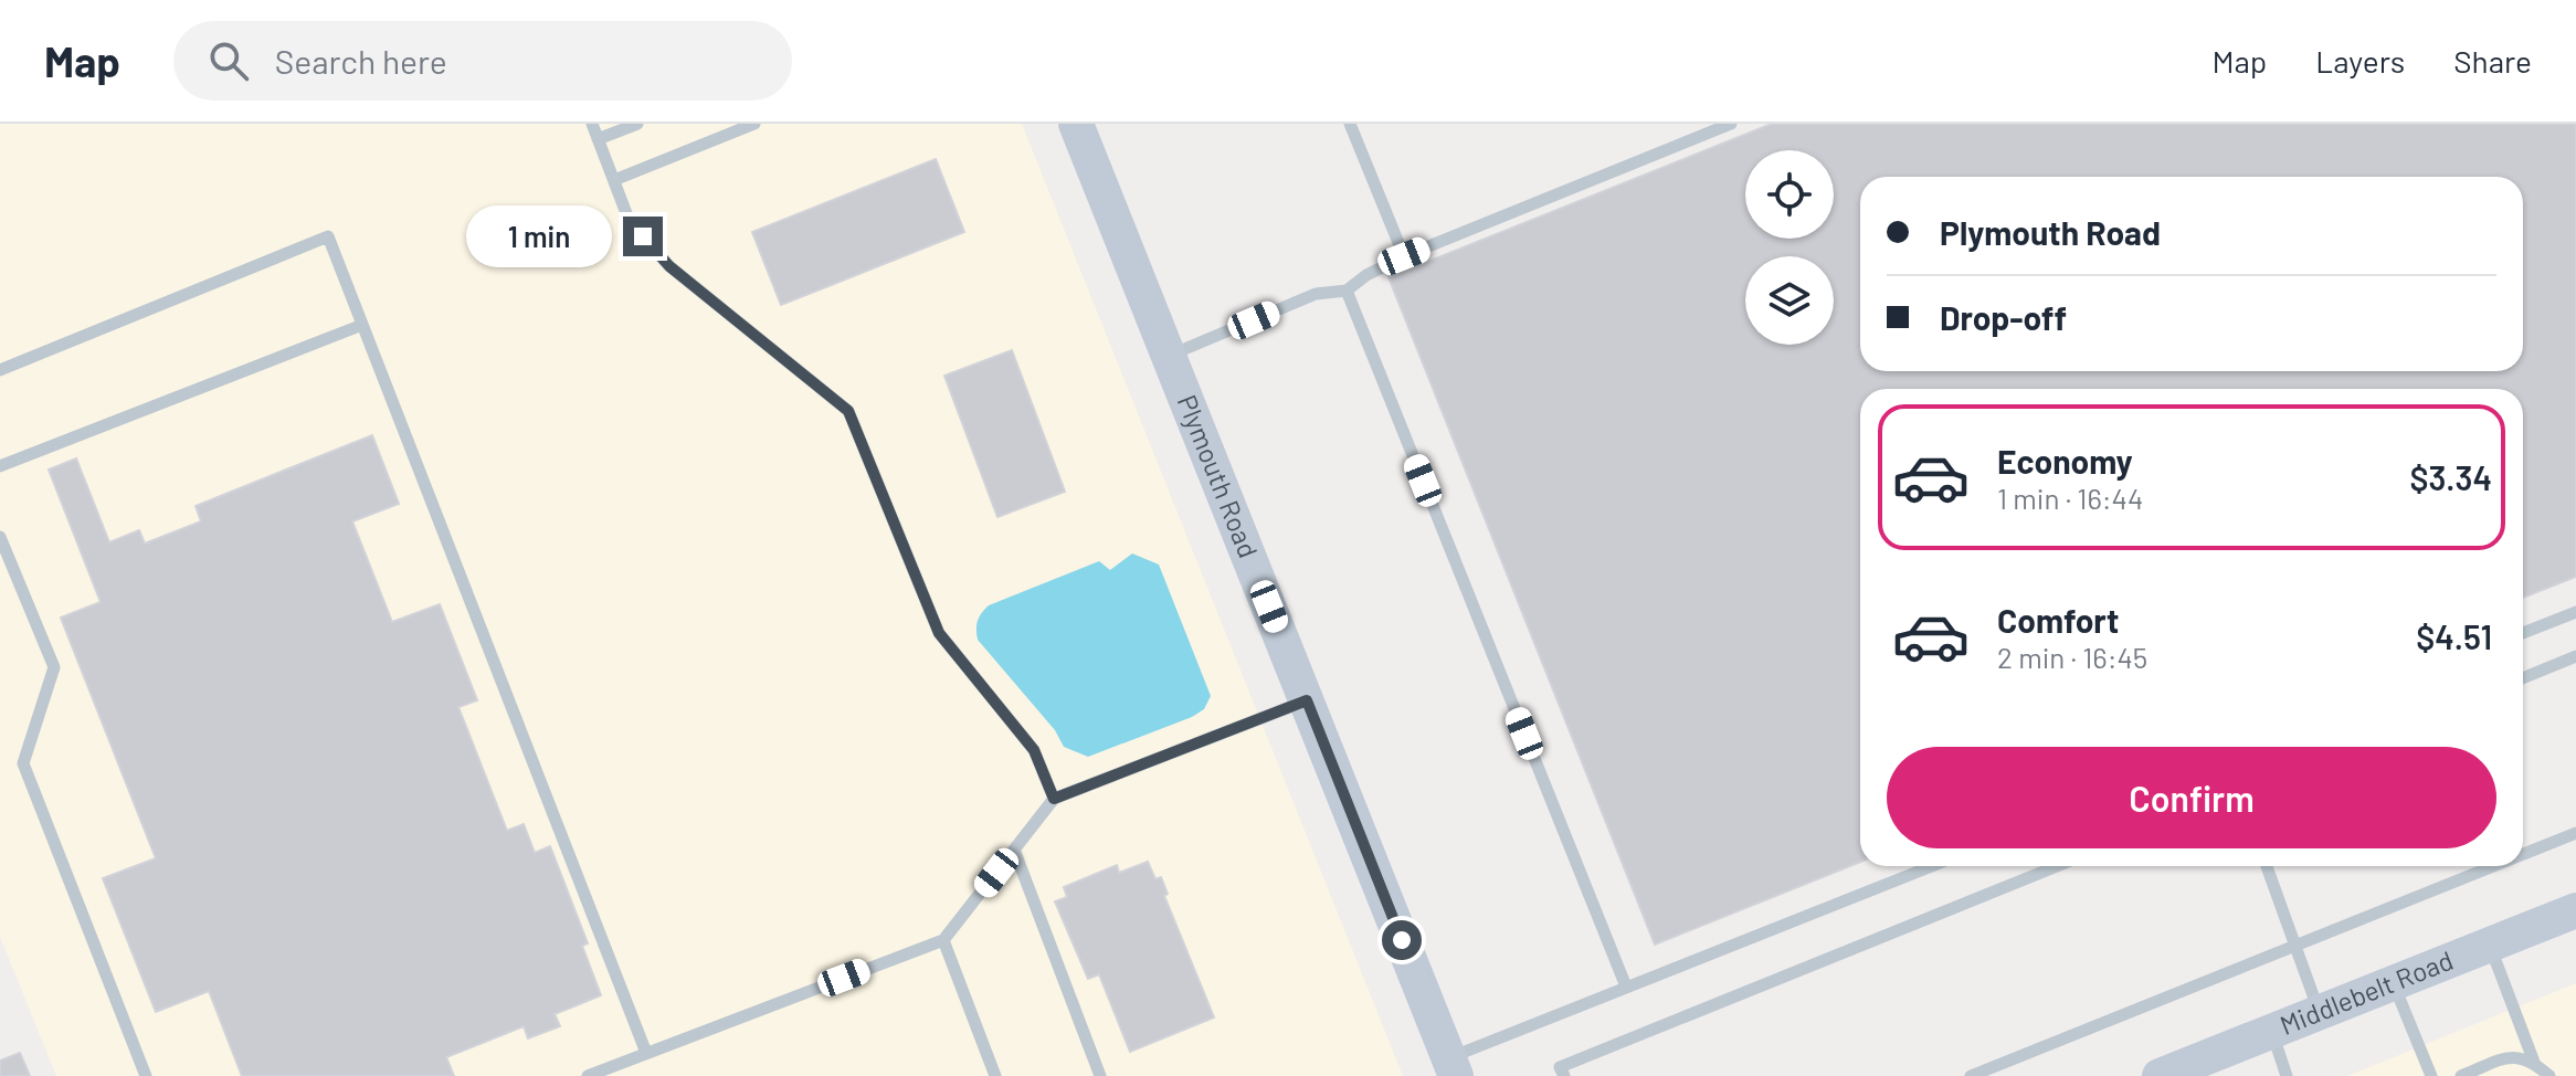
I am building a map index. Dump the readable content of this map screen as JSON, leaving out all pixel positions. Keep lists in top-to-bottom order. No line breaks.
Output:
{"streets":{"main road":["Plymouth Road","Middlebelt Road"]},"page":{"header":"Map","search":"Search here","nav":["Map","Layers","Share"],"banner":["Plymouth Road","Drop-off"],"bubble":"1 min","list":[{"name":"Economy","note":"1 min · 16:44","value":"$3.34"},{"name":"Comfort","note":"2 min · 16:45","value":"$4.51"}],"buttons":"Confirm"}}
